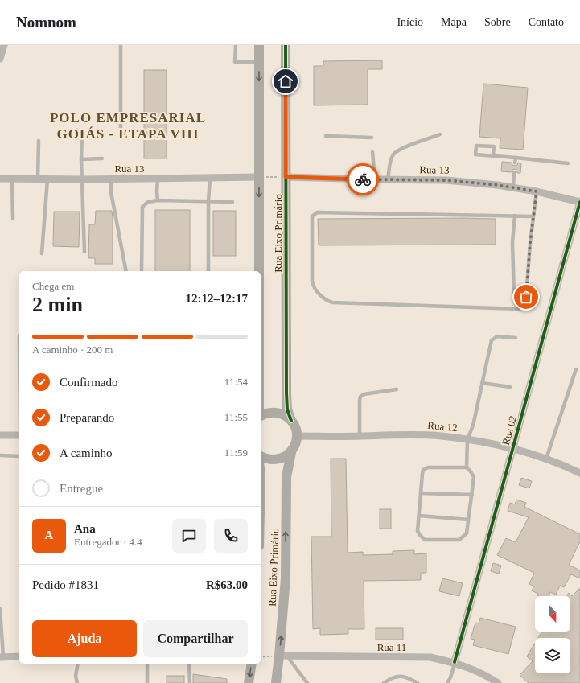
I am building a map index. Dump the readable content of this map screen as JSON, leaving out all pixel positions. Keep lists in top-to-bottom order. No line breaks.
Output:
{"streets":{"street":["Rua 13","Rua Eixo Primário","Rua 12","Rua 02","Rua 11"]},"crossings":[["Rua 13","Rua Eixo Primário"],["Rua 13","Rua 02"],["Rua Eixo Primário","Rua 12"],["Rua Eixo Primário","Rua 11"],["Rua 12","Rua 02"],["Rua 02","Rua 11"]],"districts":["POLO EMPRESARIAL GOIÁS - ETAPA VIII"],"north":"bottom","page":{"header":"Nomnom","nav":["Início","Mapa","Sobre","Contato"],"heading":["2 min","Chega em","12:12–12:17"],"panel":["Ana","Entregador · 4.4","Pedido #1831","R$63.00"],"bar":"A caminho · 200 m","list":[["Confirmado","11:54"],["Preparando","11:55"],["A caminho","11:59"],"Entregue"],"round":"A","buttons":["Ajuda","Compartilhar"]}}
